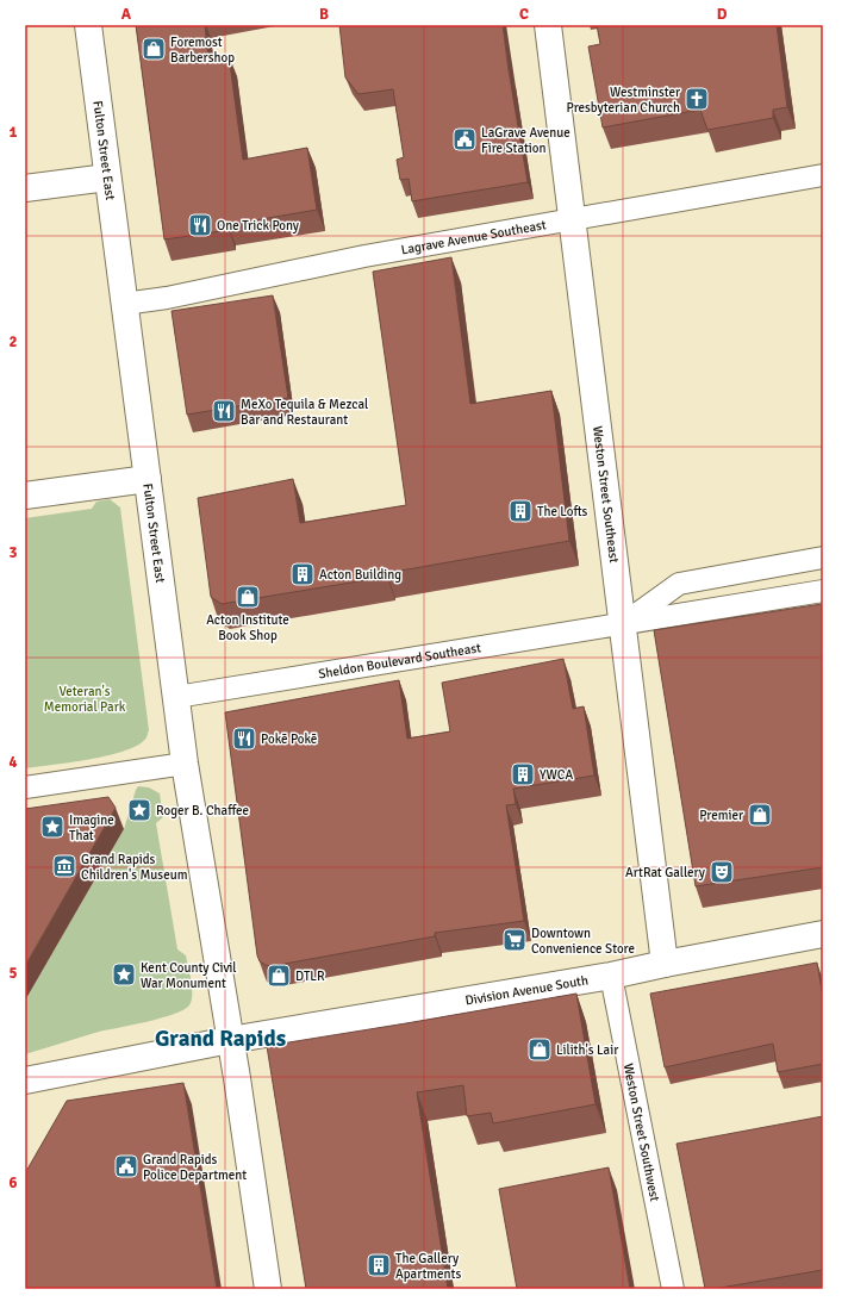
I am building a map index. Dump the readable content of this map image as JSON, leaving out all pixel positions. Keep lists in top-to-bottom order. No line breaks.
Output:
{"streets":{"main road":["Fulton Street East","Weston Street Southeast","Division Avenue South"],"street":["Lagrave Avenue Southeast","Sheldon Boulevard Southeast","Weston Street Southwest"]},"crossings":[["Fulton Street East","Lagrave Avenue Southeast"],["Fulton Street East","Sheldon Boulevard Southeast"],["Fulton Street East","Division Avenue South"],["Lagrave Avenue Southeast","Weston Street Southeast"],["Weston Street Southeast","Sheldon Boulevard Southeast"],["Weston Street Southeast","Division Avenue South"],["Division Avenue South","Weston Street Southwest"]],"districts":["Grand Rapids"],"parks":["Veteran's Memorial Park"],"places":{"shop":["Foremost Barbershop","Acton Institute Book Shop","Premier","DTLR","Lilith's Lair"],"church":["Westminster Presbyterian Church"],"public building":["LaGrave Avenue Fire Station","Grand Rapids Police Department"],"restaurant":["One Trick Pony","MeXo Tequila & Mezcal Bar and Restaurant","Pokē Pokē"],"building":["The Lofts","Acton Building","YWCA","The Gallery Apartments"],"place":["Roger B. Chaffee","Imagine That","Kent County Civil War Monument"],"museum":["Grand Rapids Children's Museum"],"theatre":["ArtRat Gallery"],"supermarket":["Downtown Convenience Store"]},"grid":{"columns":["A","B","C","D"],"rows":["1","2","3","4","5","6"]}}
